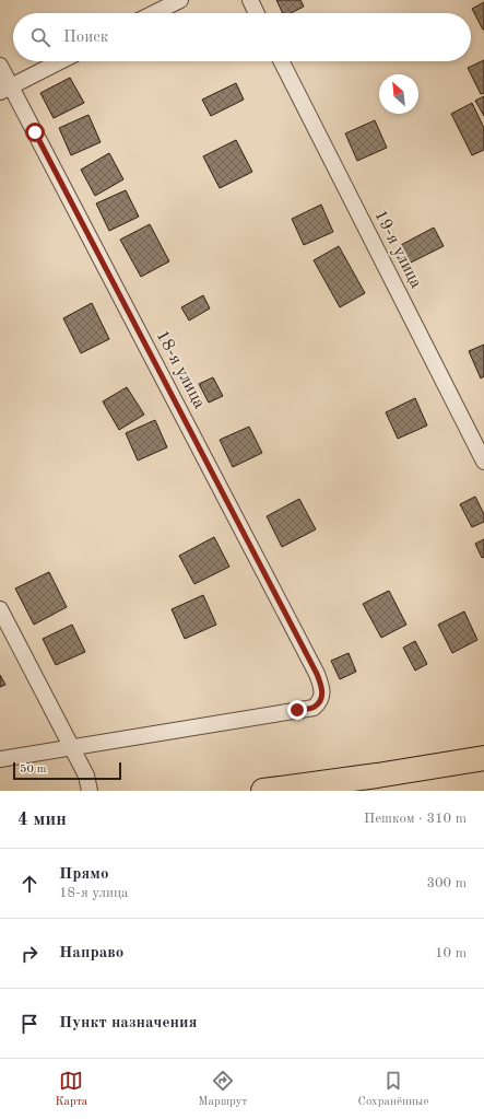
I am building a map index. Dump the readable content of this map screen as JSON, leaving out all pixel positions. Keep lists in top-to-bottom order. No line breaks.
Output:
{"streets":{"street":["19-я улица","18-я улица"]},"scale_bar":"50 m","north":"top left","page":{"search":"Поиск","scale":"50 m","heading":["4 мин","Пешком · 310 m"],"list":[["Прямо","18-я улица","300 m"],["Направо","10 m"],"Пункт назначения"],"nav":["Карта","Маршрут","Сохранённые"]}}
